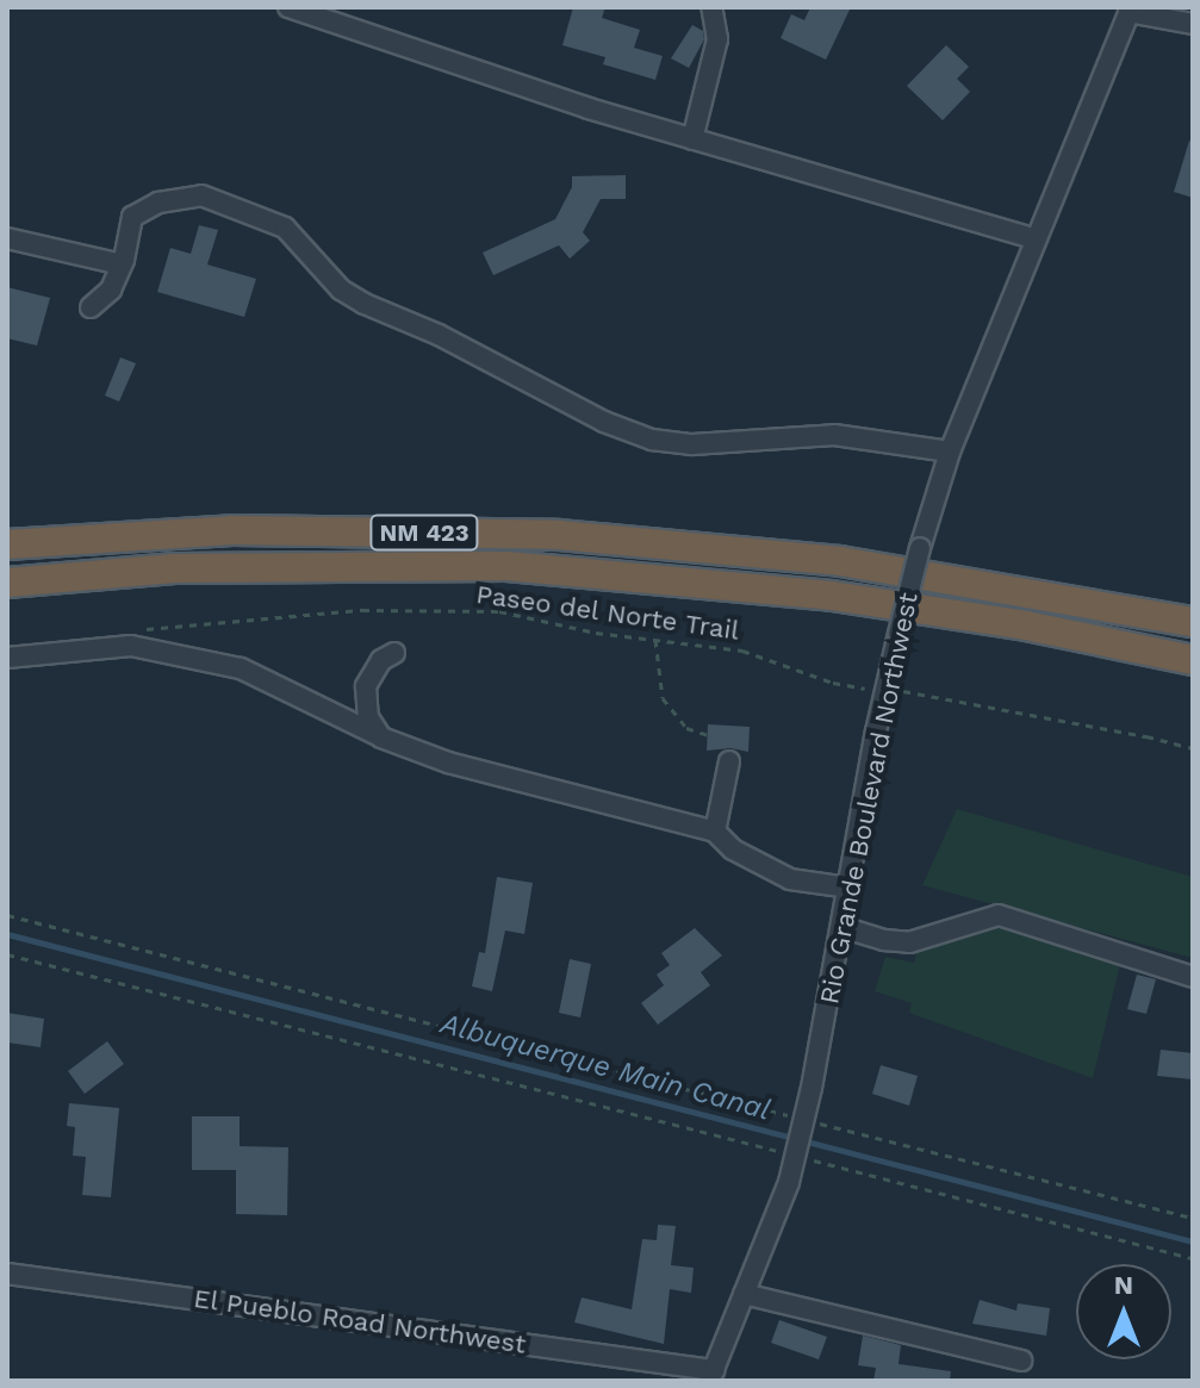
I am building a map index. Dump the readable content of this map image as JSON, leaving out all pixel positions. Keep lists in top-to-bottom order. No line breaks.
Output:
{"streets":{"highway":["NM 423"],"street":["Rio Grande Boulevard Northwest","El Pueblo Road Northwest"],"path":["Paseo del Norte Trail"]},"crossings":[["Paseo del Norte Trail","Rio Grande Boulevard Northwest"],["Rio Grande Boulevard Northwest","El Pueblo Road Northwest"]],"water":["Albuquerque Main Canal"],"north":"top"}
